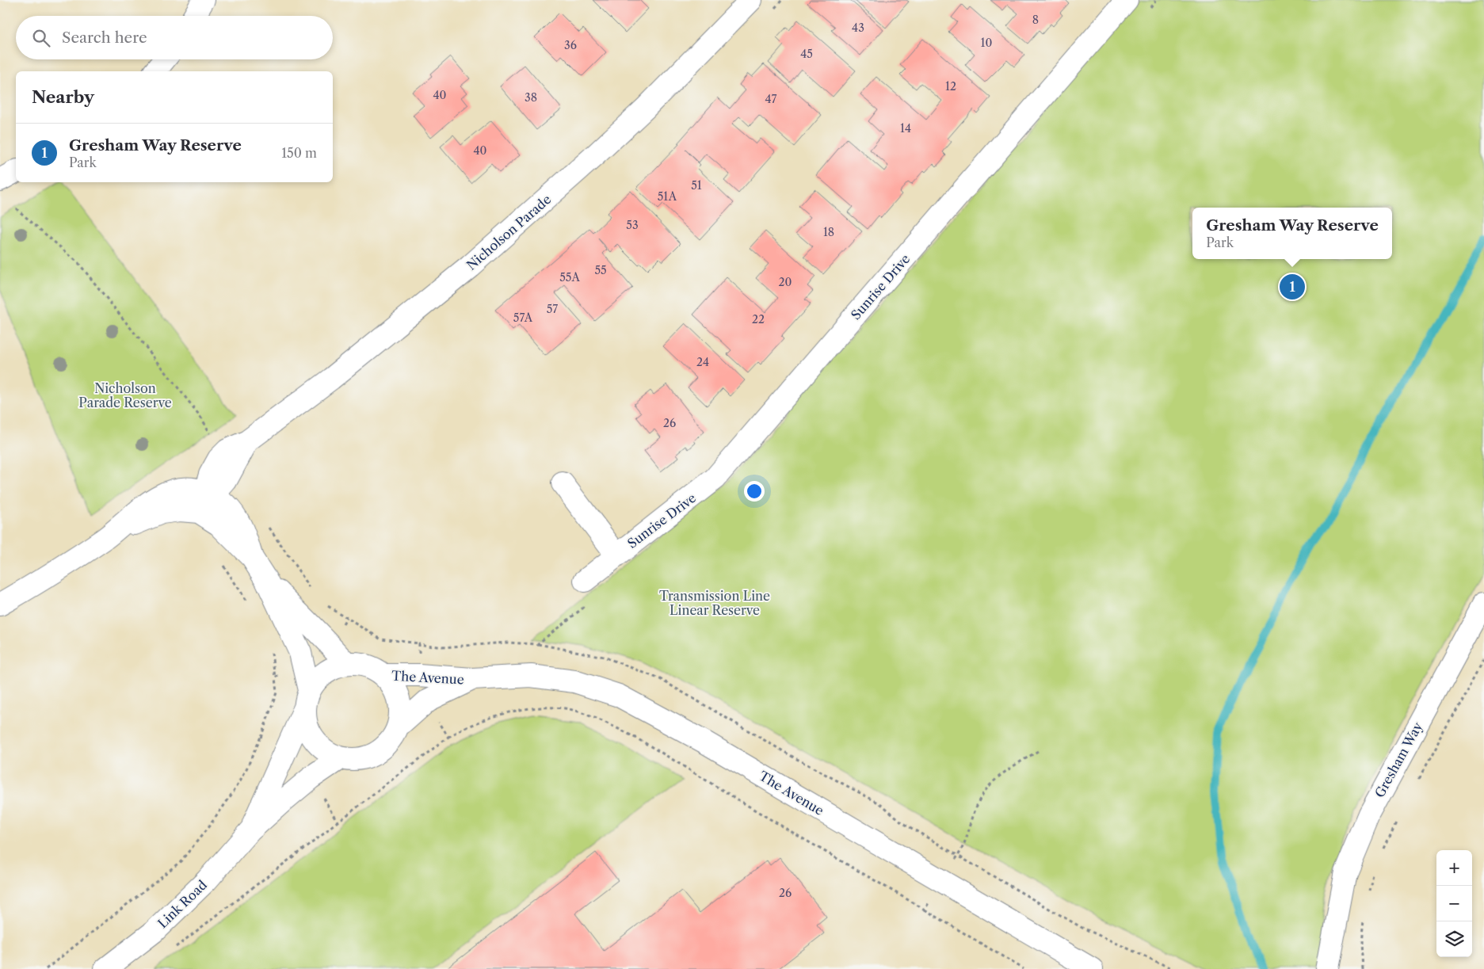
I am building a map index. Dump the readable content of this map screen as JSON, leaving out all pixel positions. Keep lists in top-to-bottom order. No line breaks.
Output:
{"streets":{"street":["Nicholson Parade","Sunrise Drive","The Avenue","Gresham Way","Link Road"]},"crossings":[["The Avenue","Link Road"]],"parks":["Nicholson Parade Reserve","Transmission Line Linear Reserve"],"house_numbers":["8","43","10","36","45","12","40","38","47","14","40","51","51A","53","18","55","55A","20","57","57A","22","24","26","26"],"page":{"search":"Search here","heading":"Nearby","list":[{"mark":"1","name":"Gresham Way Reserve","note":"Park","value":"150 m"}],"popup":["Gresham Way Reserve","Park"],"pins":"1","map_buttons":["+","−"]}}
